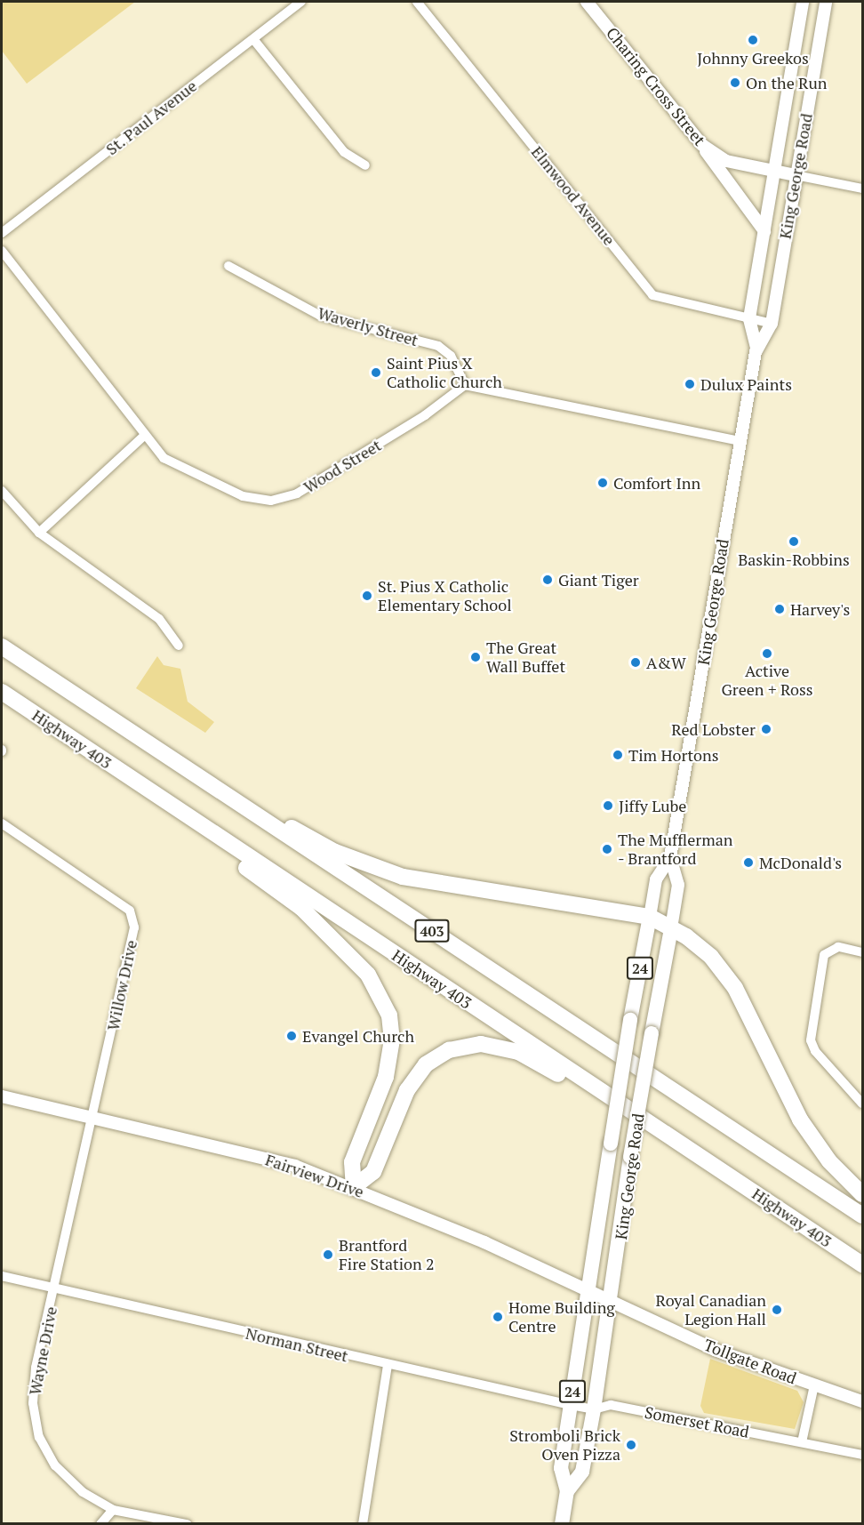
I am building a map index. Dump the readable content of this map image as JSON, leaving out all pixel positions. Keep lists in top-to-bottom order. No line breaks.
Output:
{"streets":{"highway":["Highway 403","403"],"main road":["Charing Cross Street","King George Road","24","Fairview Drive","Tollgate Road"],"street":["St. Paul Avenue","Elmwood Avenue","Waverly Street","Wood Street","Willow Drive","Norman Street","Wayne Drive","Somerset Road"]},"crossings":[["Charing Cross Street","King George Road"],["King George Road","Elmwood Avenue"],["King George Road","Fairview Drive"],["King George Road","Norman Street"],["King George Road","Tollgate Road"],["King George Road","Somerset Road"],["Waverly Street","Wood Street"],["Willow Drive","Fairview Drive"],["Willow Drive","Wayne Drive"],["Fairview Drive","Wayne Drive"],["Fairview Drive","Tollgate Road"],["Norman Street","Wayne Drive"],["Norman Street","Somerset Road"]],"places":["Johnny Greekos","On the Run","Saint Pius X Catholic Church","Dulux Paints","Comfort Inn","Baskin-Robbins","Giant Tiger","St. Pius X Catholic Elementary School","Harvey's","Active Green + Ross","The Great Wall Buffet","A&W","Red Lobster","Tim Hortons","Jiffy Lube","The Mufflerman - Brantford","McDonald's","Evangel Church","Brantford Fire Station 2","Royal Canadian Legion Hall","Home Building Centre","Stromboli Brick Oven Pizza"]}
